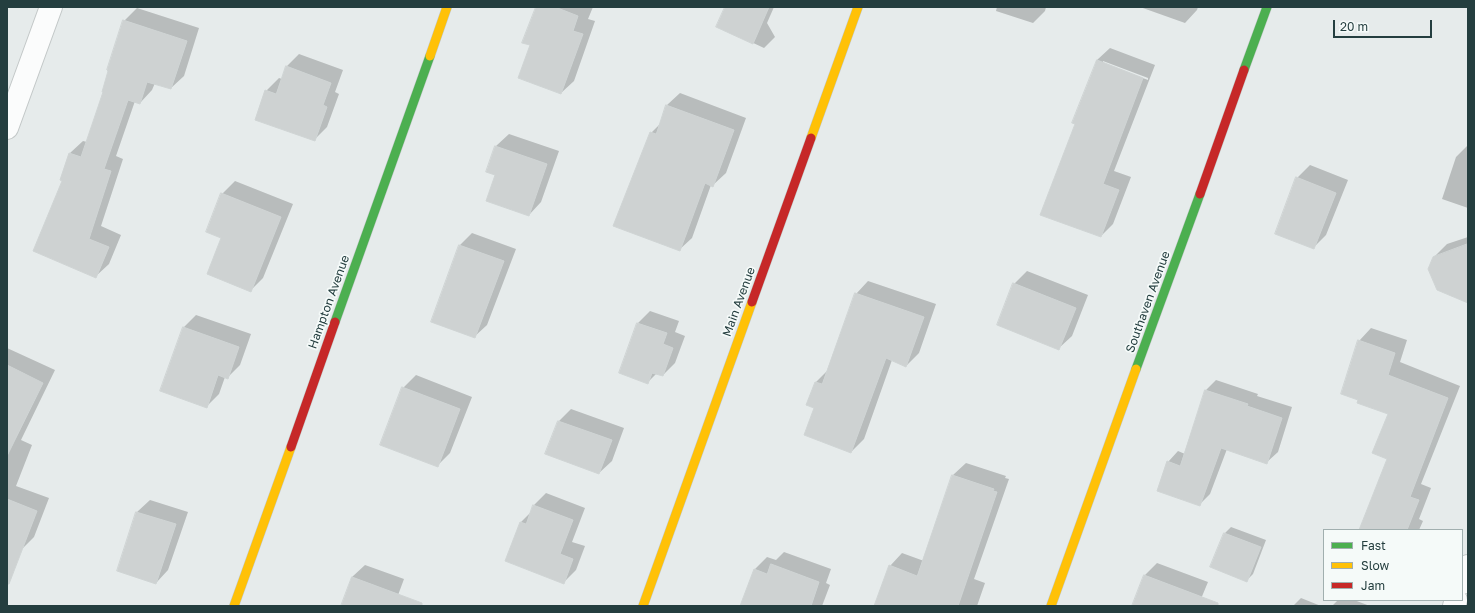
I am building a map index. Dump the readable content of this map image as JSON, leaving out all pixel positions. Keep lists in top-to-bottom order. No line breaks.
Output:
{"streets":{"street":["Hampton Avenue","Main Avenue","Southaven Avenue"]},"legend":["Fast","Slow","Jam"],"scale_bar":"20 m"}
